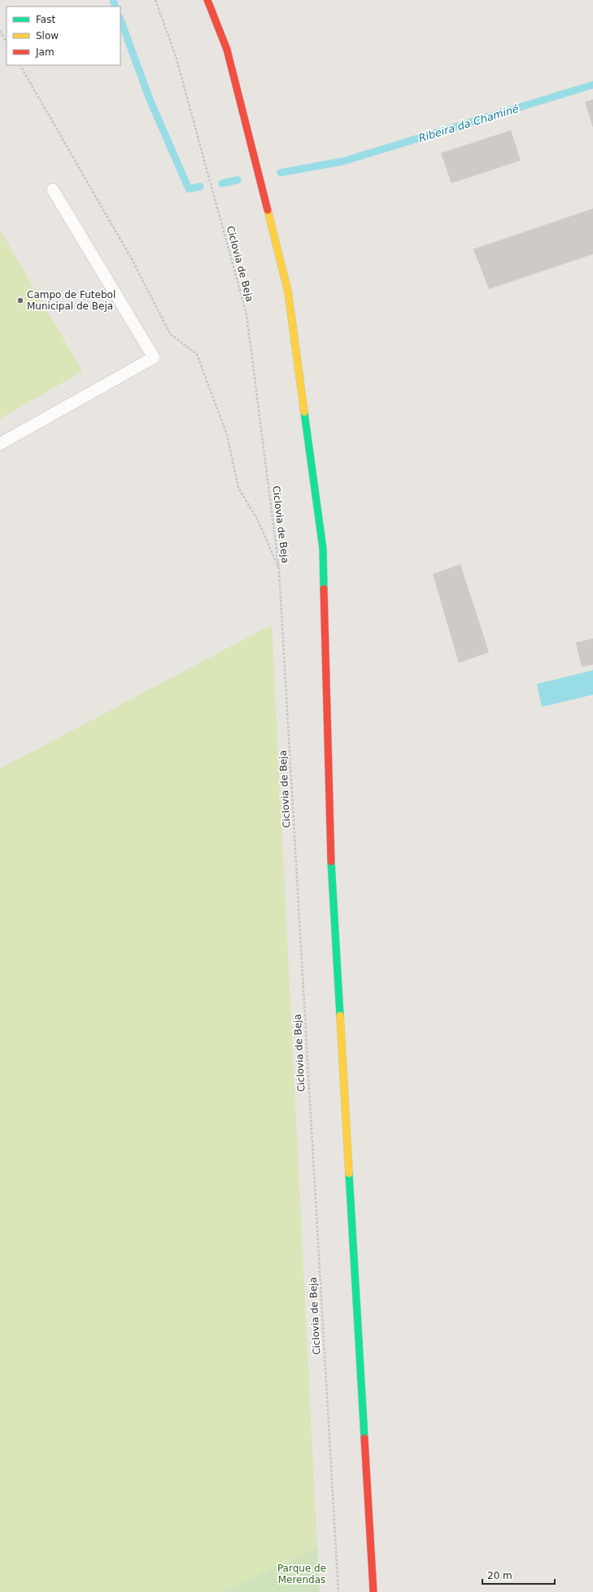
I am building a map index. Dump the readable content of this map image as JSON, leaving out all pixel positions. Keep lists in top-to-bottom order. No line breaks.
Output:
{"streets":{"path":["Ciclovia de Beja"]},"water":["Ribeira da Chaminé"],"parks":["Parque de Merendas"],"places":["Campo de Futebol Municipal de Beja"],"legend":["Fast","Slow","Jam"],"scale_bar":"20 m"}
